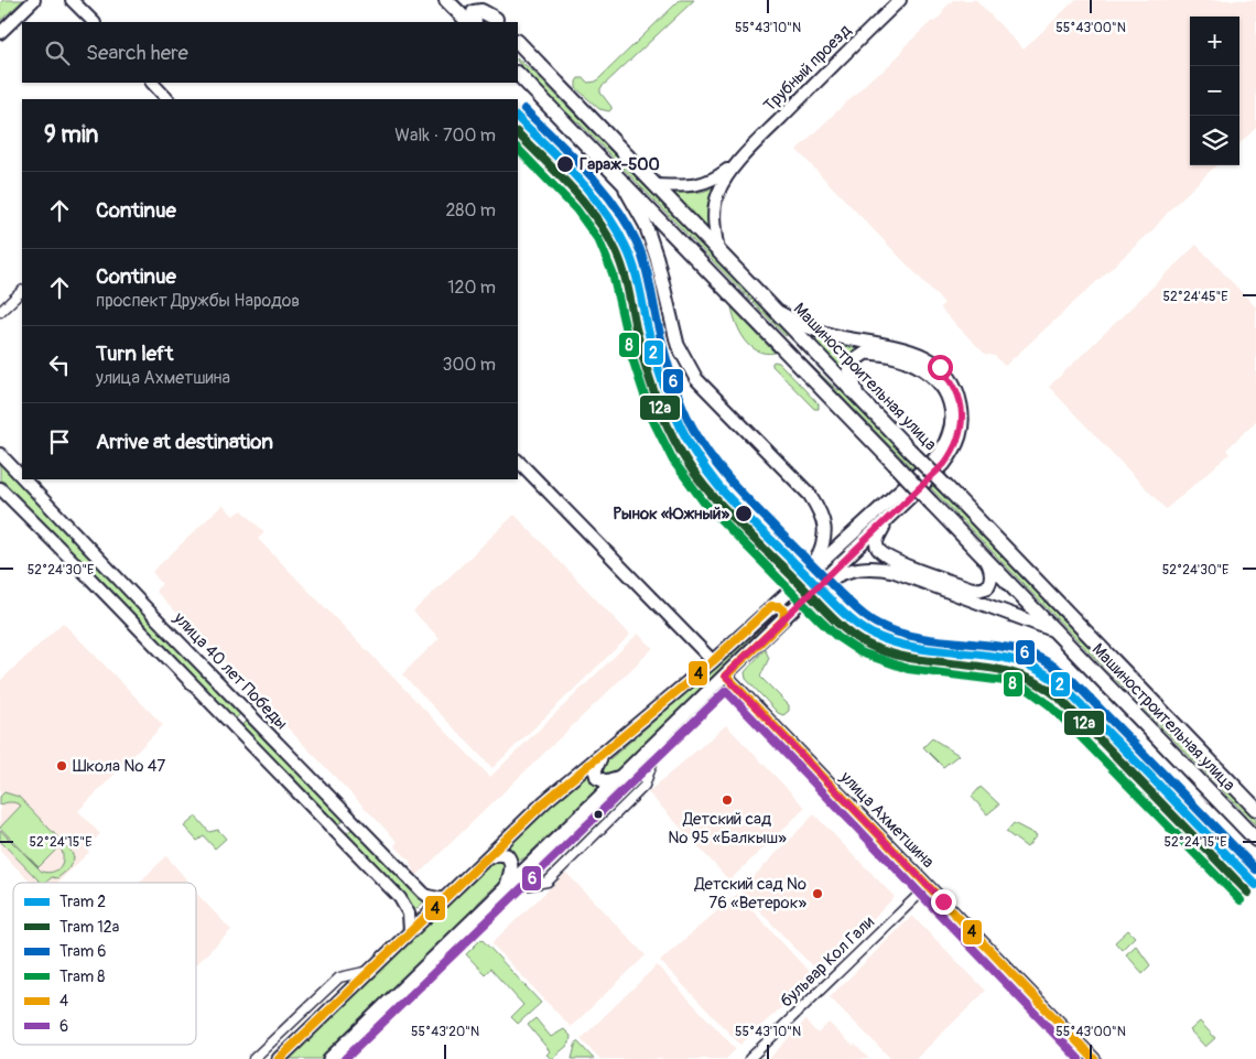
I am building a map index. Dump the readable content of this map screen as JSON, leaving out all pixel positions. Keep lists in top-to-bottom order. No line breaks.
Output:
{"streets":{"main road":["Машиностроительная улица"],"street":["Трубный проезд","улица 40 лет Победы","улица Ахметшина","бульвар Кол Гали"]},"crossings":[["улица Ахметшина","бульвар Кол Гали"]],"places":["Гараж-500","Рынок «Южный»","Школа № 47","Детский сад № 95 «Балкыш»","Детский сад № 76 «Ветерок»"],"lines":["tram line 6","tram line 2","tram line 12а","tram line 8","transit line 4","transit line 6"],"legend":["Tram 2","Tram 12а","Tram 6","Tram 8","4","6"],"page":{"map_buttons":["+","−"],"search":"Search here","heading":["9 min","Walk · 700 m"],"list":[["Continue","280 m"],["Continue","проспект Дружбы Народов","120 m"],["Turn left","улица Ахметшина","300 m"],"Arrive at destination"]},"coordinates":["55°43'10\"N","55°43'00\"N","52°24'45\"E","52°24'30\"E","52°24'15\"E","55°43'20\"N"]}
